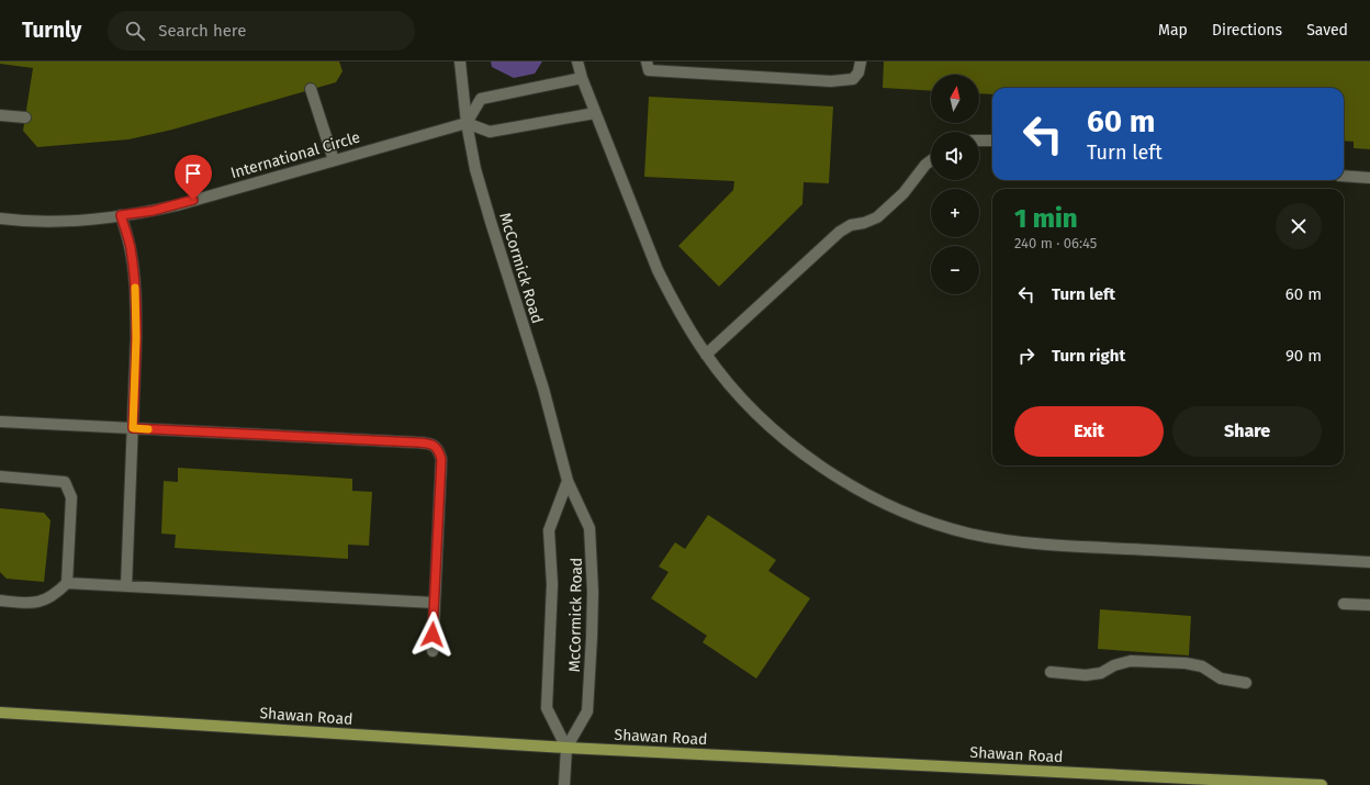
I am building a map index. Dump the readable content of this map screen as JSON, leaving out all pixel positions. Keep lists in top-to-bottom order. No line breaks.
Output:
{"streets":{"main road":["International Circle","McCormick Road","Shawan Road"]},"crossings":[["International Circle","McCormick Road"],["McCormick Road","Shawan Road"]],"north":"top","page":{"header":"Turnly","search":"Search here","nav":["Map","Directions","Saved"],"map_buttons":["+","−"],"turn":["60 m","Turn left"],"heading":["1 min","240 m · 06:45"],"list":[{"name":"Turn left","value":"60 m"},{"name":"Turn right","value":"90 m"}],"buttons":["Exit","Share"]}}
